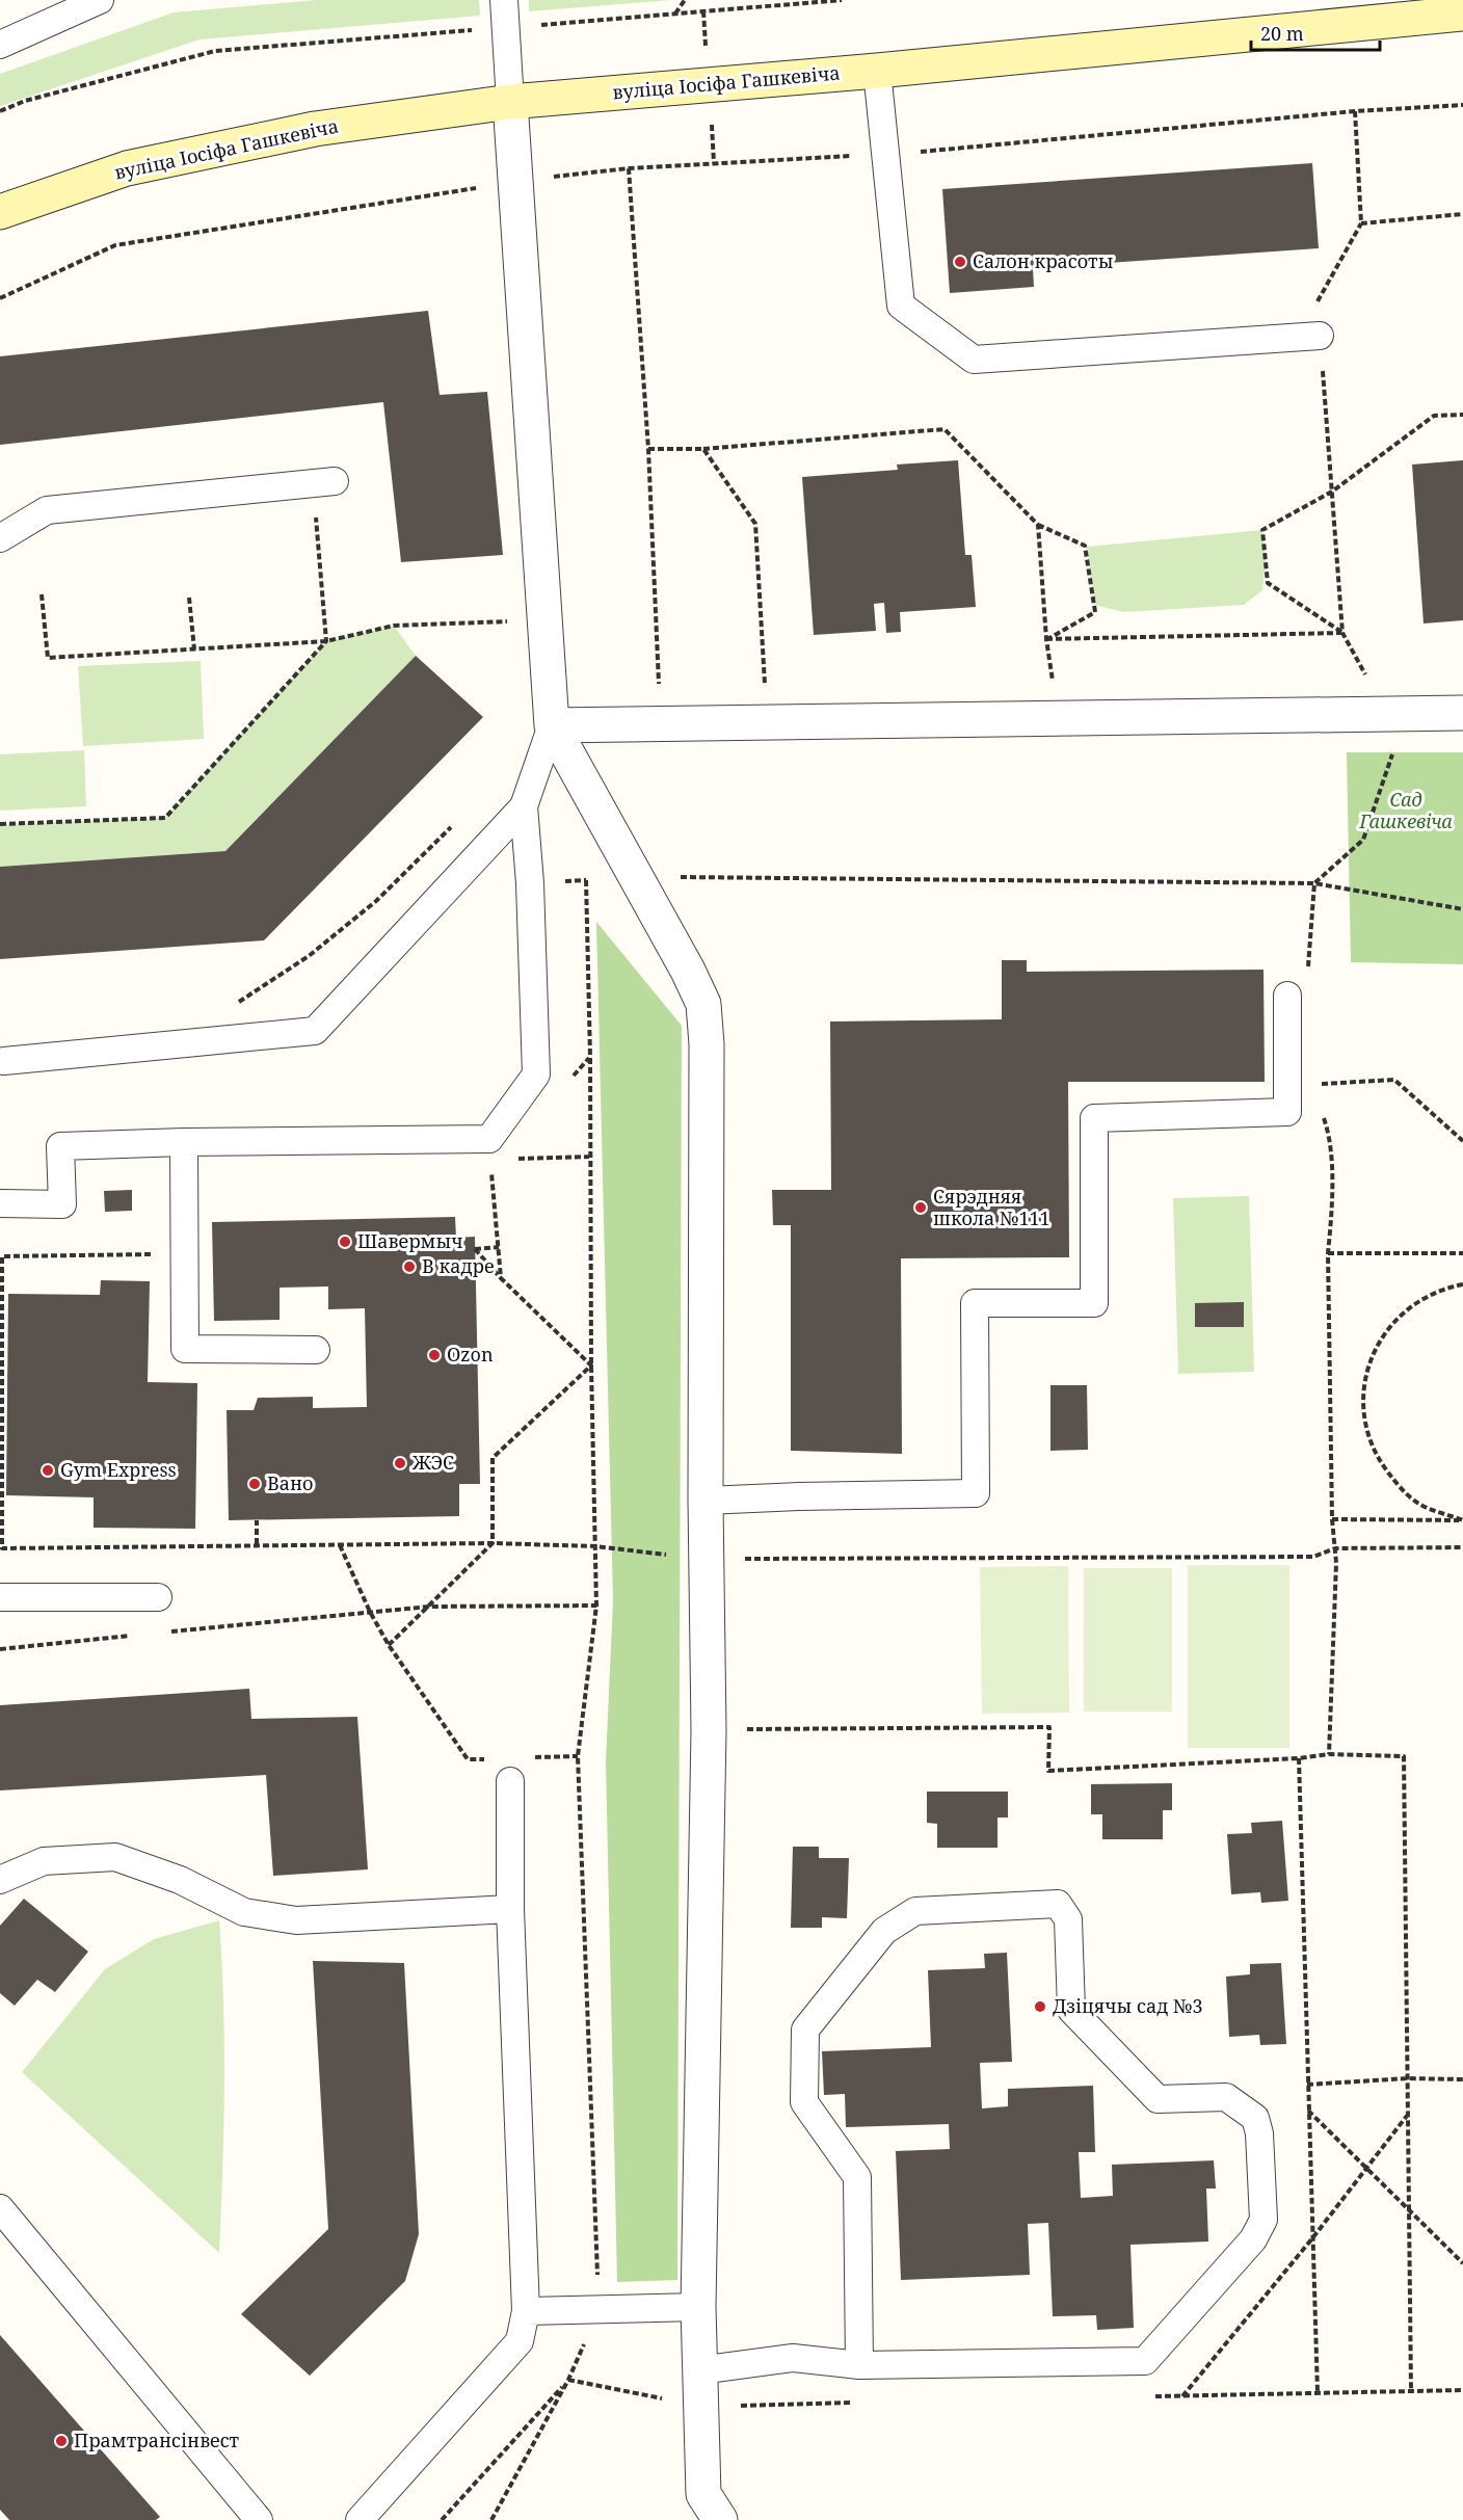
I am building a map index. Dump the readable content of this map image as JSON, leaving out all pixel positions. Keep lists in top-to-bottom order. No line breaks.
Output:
{"streets":{"street":["вуліца Іосіфа Гашкевіча"]},"parks":["Сад Гашкевіча"],"places":["Салон красоты","Сярэдняя школа №111","Шавермыч","В кадре","Ozon","ЖЭС","Gym Express","Вано","Дзіцячы сад №3","Прамтрансінвест"],"scale_bar":"20 m"}
